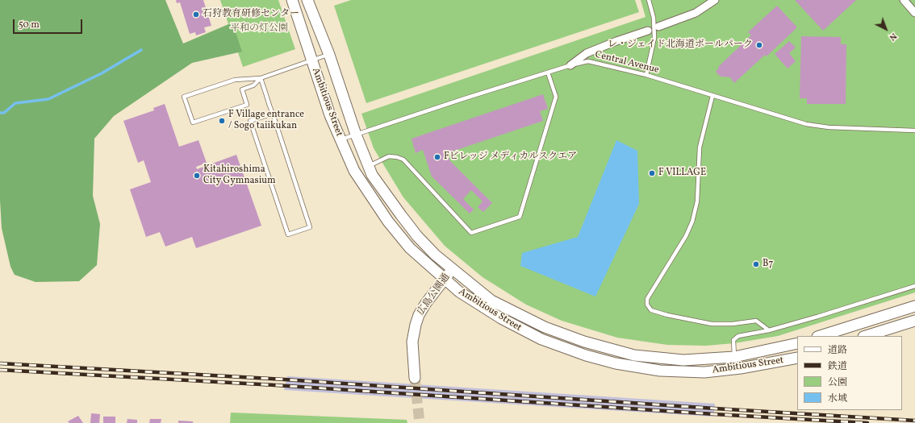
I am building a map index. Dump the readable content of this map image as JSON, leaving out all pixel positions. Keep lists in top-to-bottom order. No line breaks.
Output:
{"streets":{"street":["Ambitious Street","広島公園通"],"lane":["Central Avenue"]},"crossings":[["Central Avenue","Ambitious Street"],["Ambitious Street","広島公園通"]],"parks":["平和の灯公園"],"places":["石狩教育研修センター","レ・ジェイド北海道ボールパーク","F Village entrance / Sogo taiikukan","Fビレッジ メディカルスクエア","F VILLAGE","Kitahiroshima City Gymnasium","B7"],"legend":["道路","鉄道","公園","水域"],"scale_bar":"50 m","north":"bottom right"}
